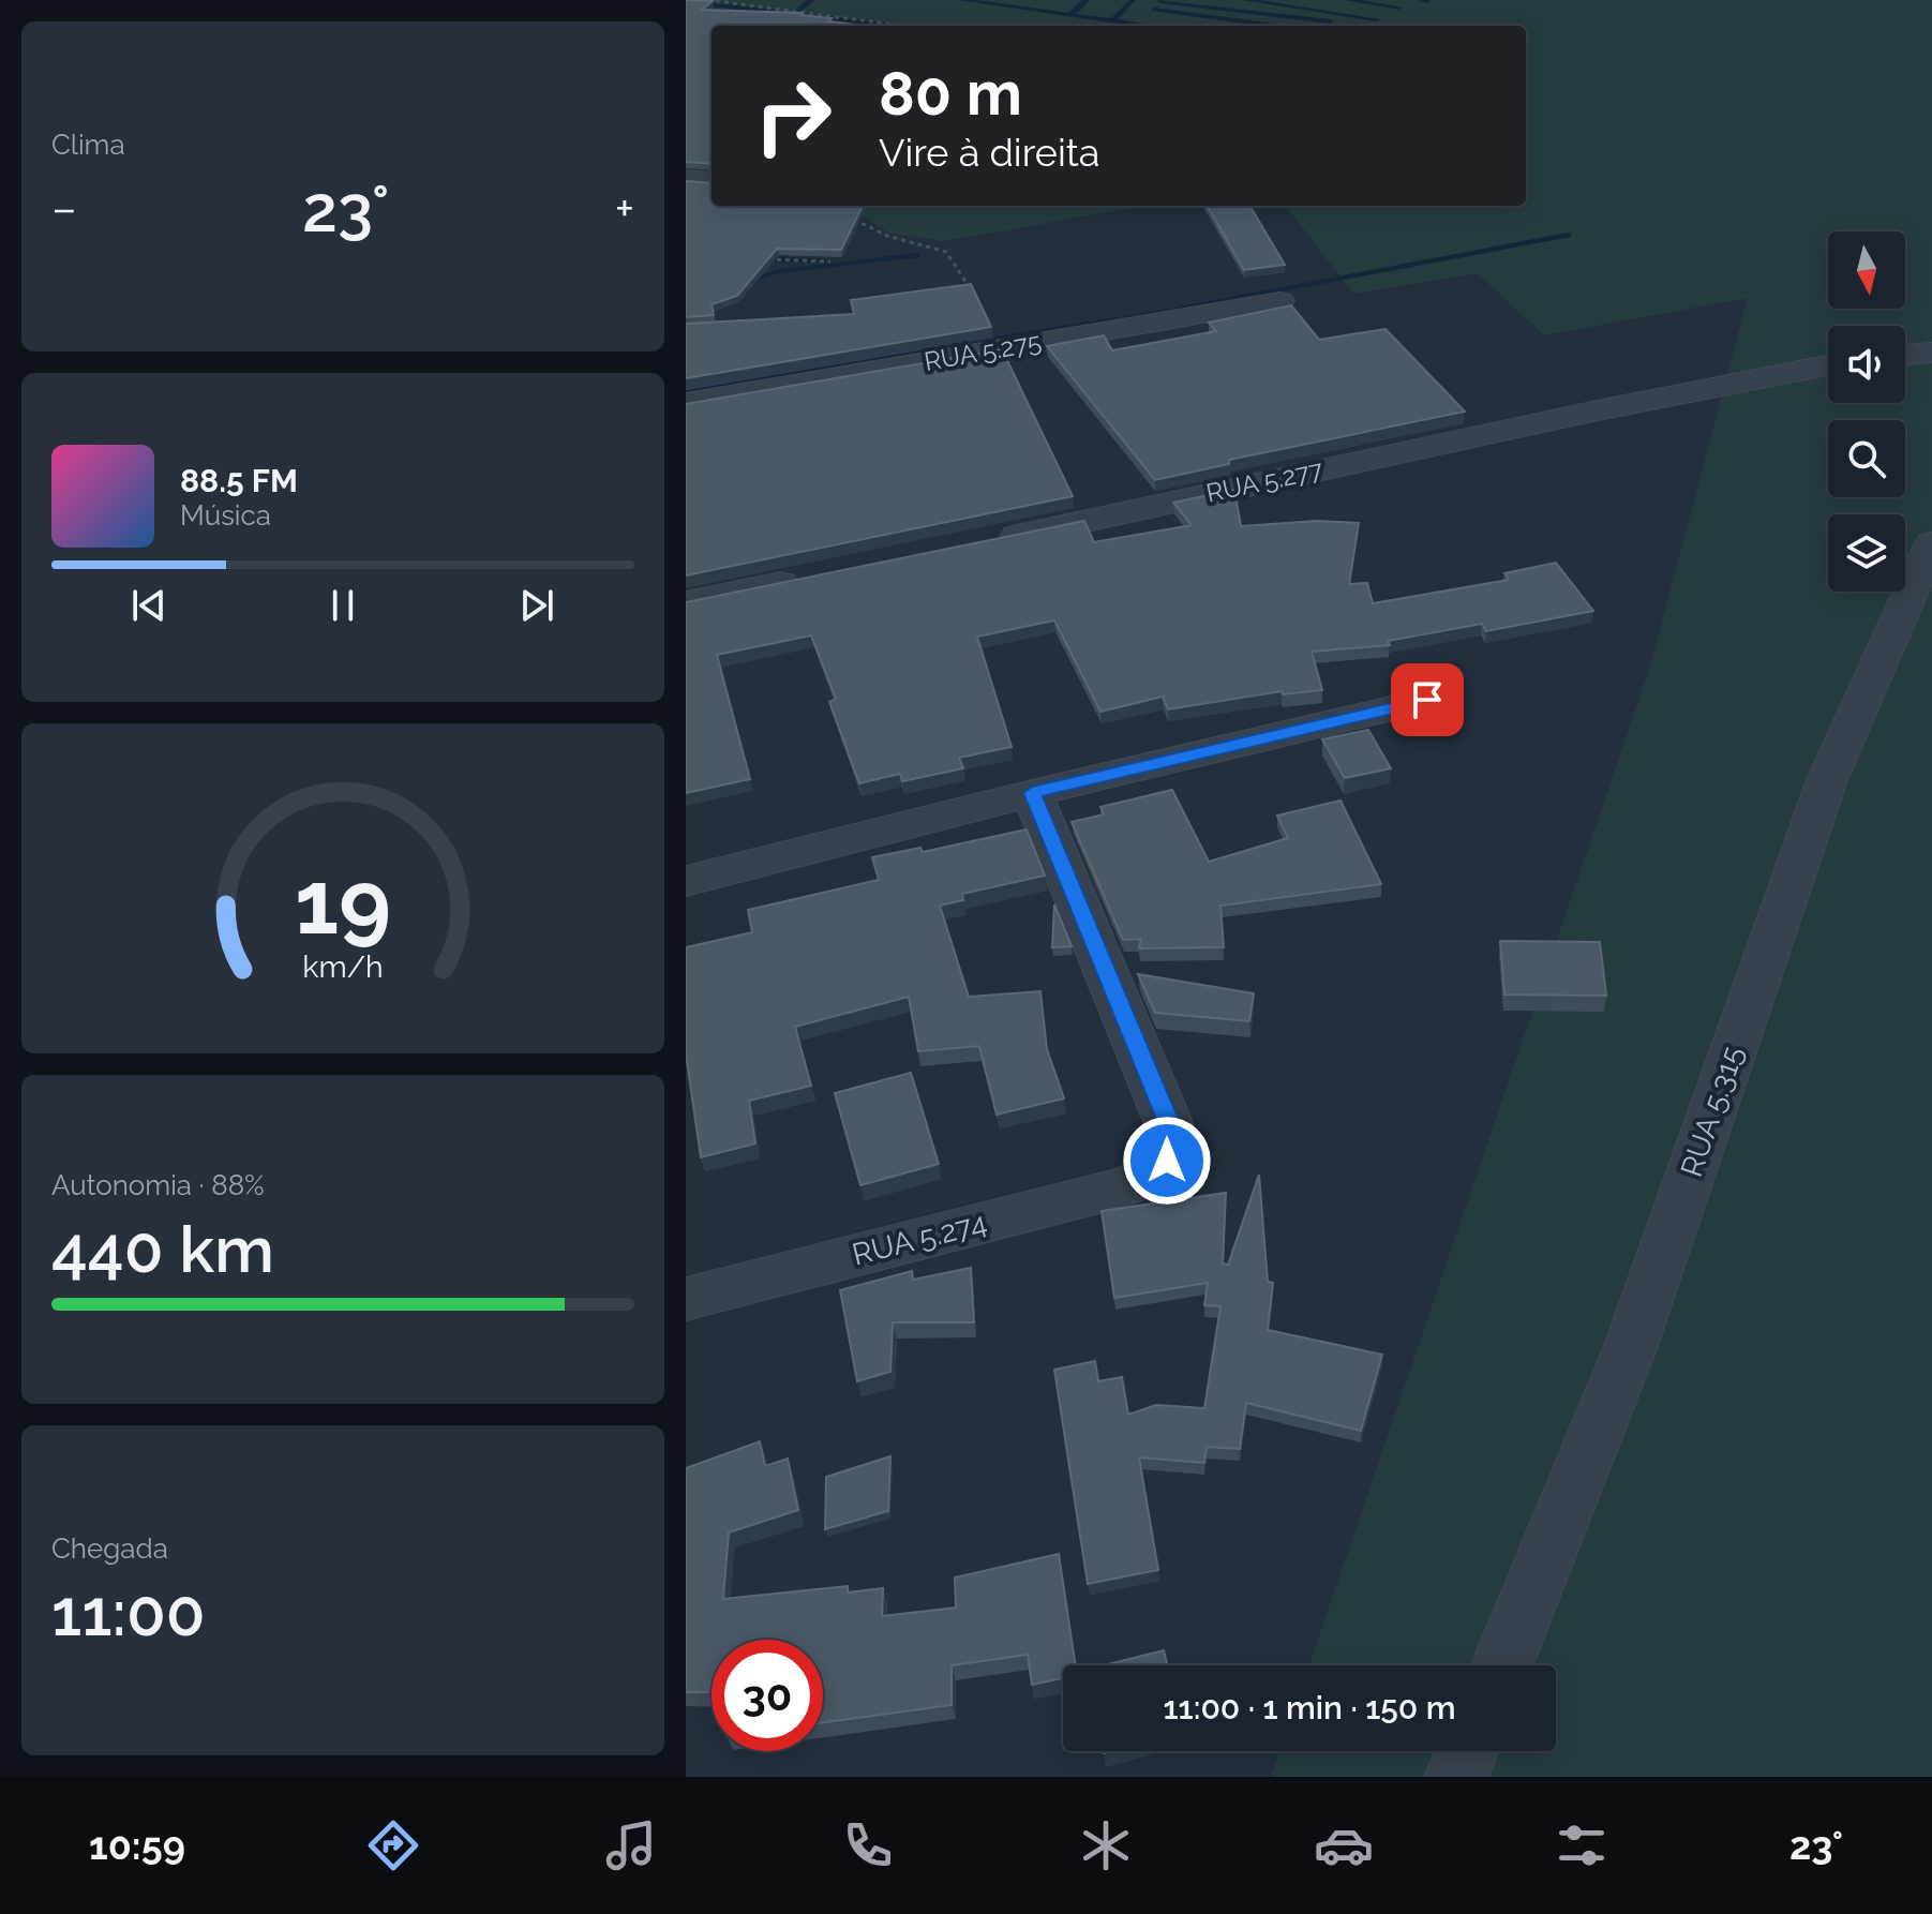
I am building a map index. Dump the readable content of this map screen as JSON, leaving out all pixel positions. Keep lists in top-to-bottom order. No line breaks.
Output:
{"streets":{"street":["RUA 5.275","RUA 5.277","RUA 5.315","RUA 5.274"]},"north":"bottom","page":{"tile":["Clima",["Autonomia · 88%","440 km"],["Chegada","11:00"]],"turn":["80 m","Vire à direita"],"heat":["−","23°","+"],"song":["88.5 FM","Música"],"limit":"30","trip":"11:00 · 1 min · 150 m","tabs":["10:59","23°"],"gauge":["19","km/h"]}}
